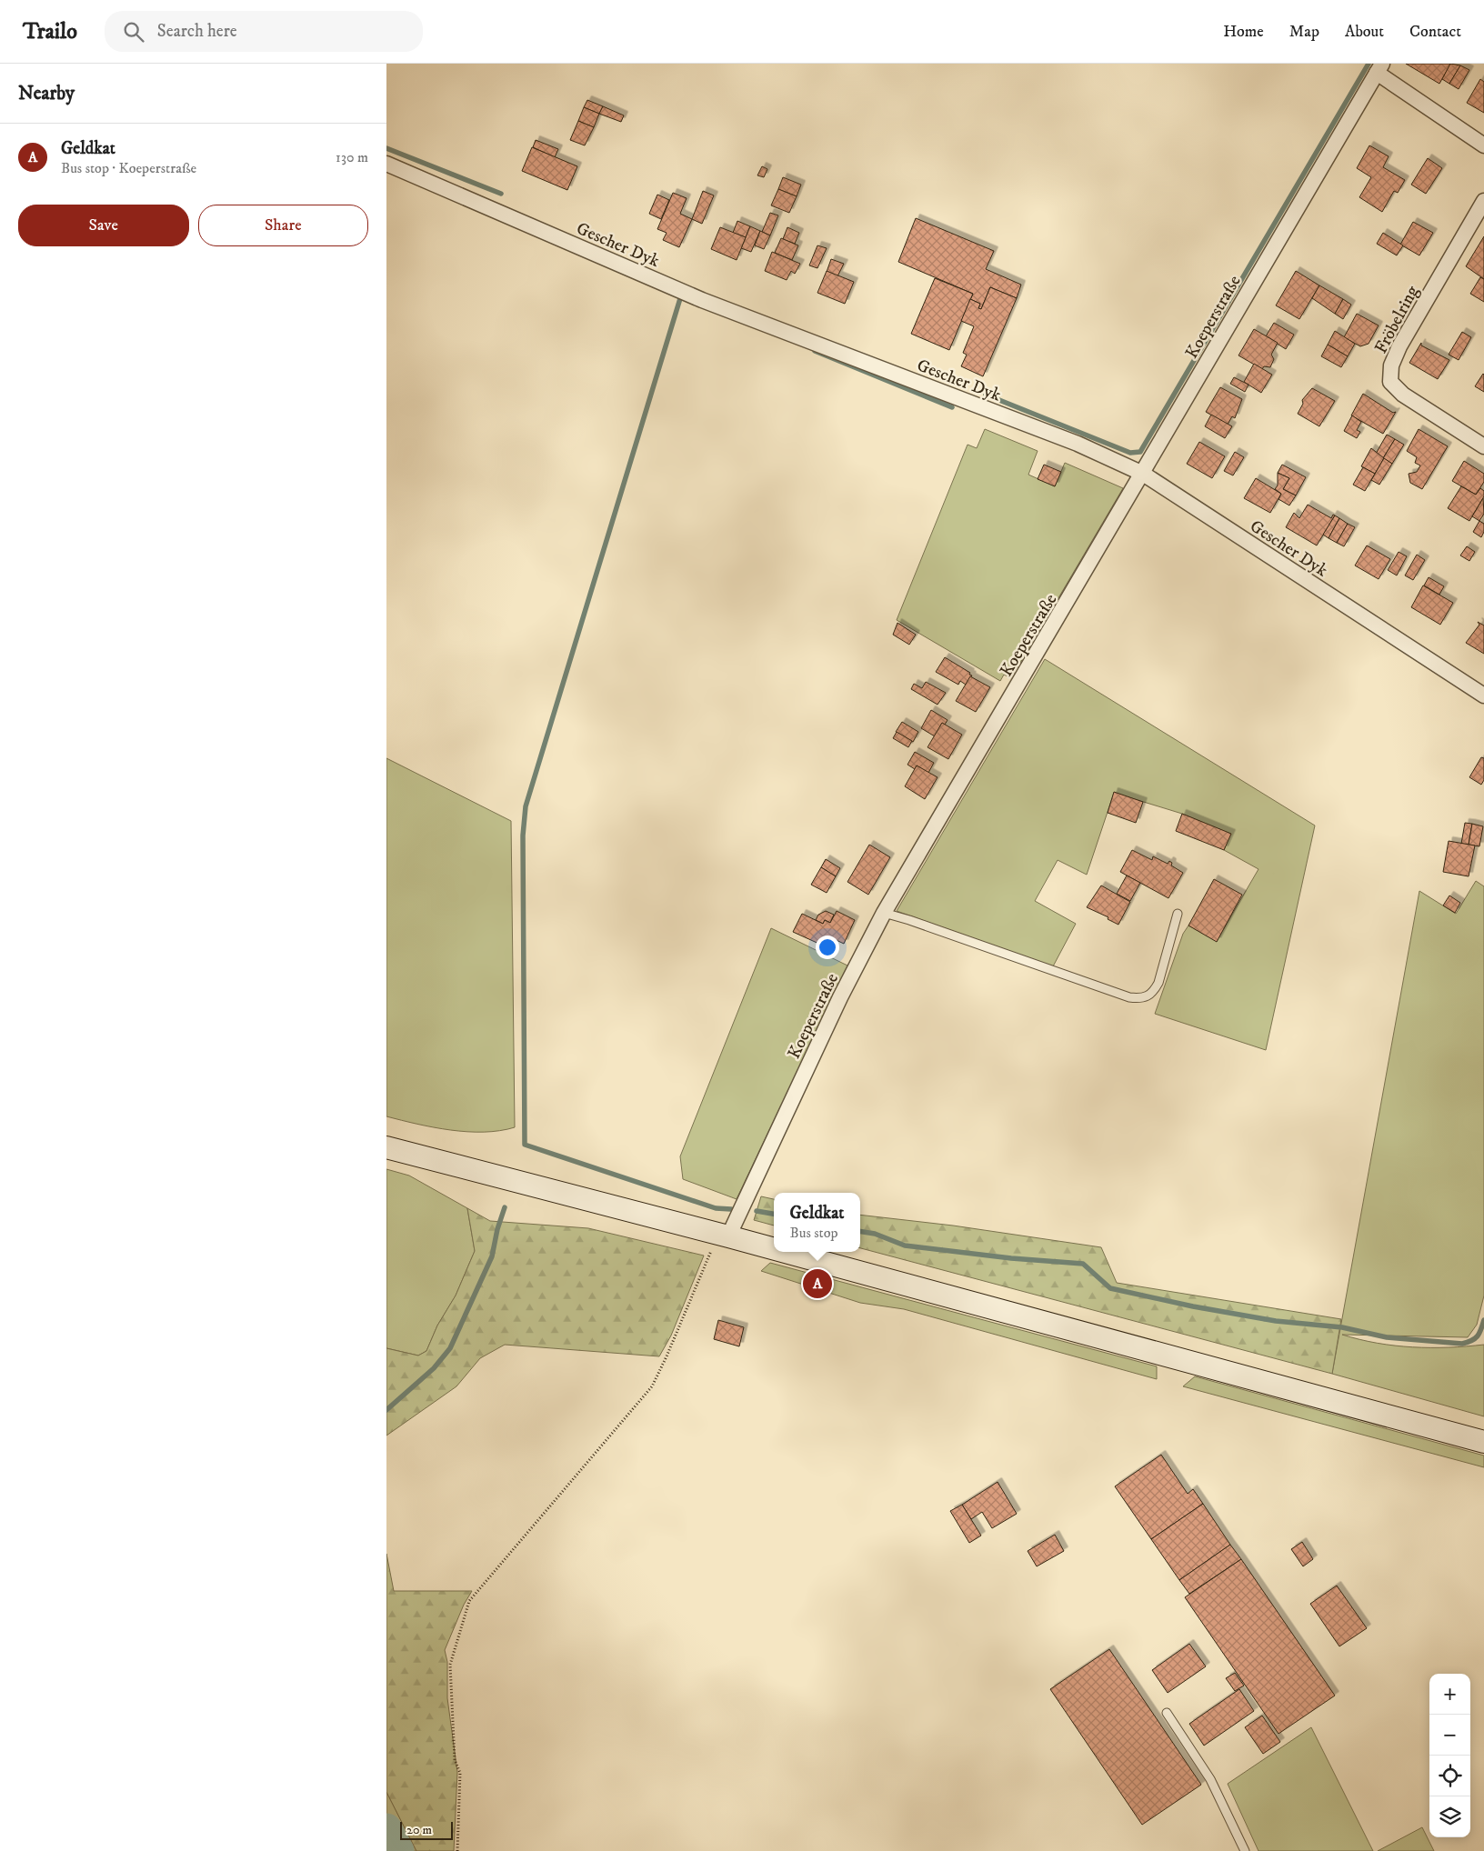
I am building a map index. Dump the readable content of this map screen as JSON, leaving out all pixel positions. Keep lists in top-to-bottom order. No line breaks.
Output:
{"streets":{"street":["Gescher Dyk","Koeperstraße","Fröbelring"]},"crossings":[["Gescher Dyk","Koeperstraße"]],"scale_bar":"20 m","page":{"header":"Trailo","search":"Search here","nav":["Home","Map","About","Contact"],"heading":"Nearby","list":[{"mark":"A","name":"Geldkat","note":"Bus stop · Koeperstraße","value":"130 m"}],"buttons":["Save","Share"],"popup":["Geldkat","Bus stop"],"pins":"A","map_buttons":["+","−"],"scale":"20 m"}}
